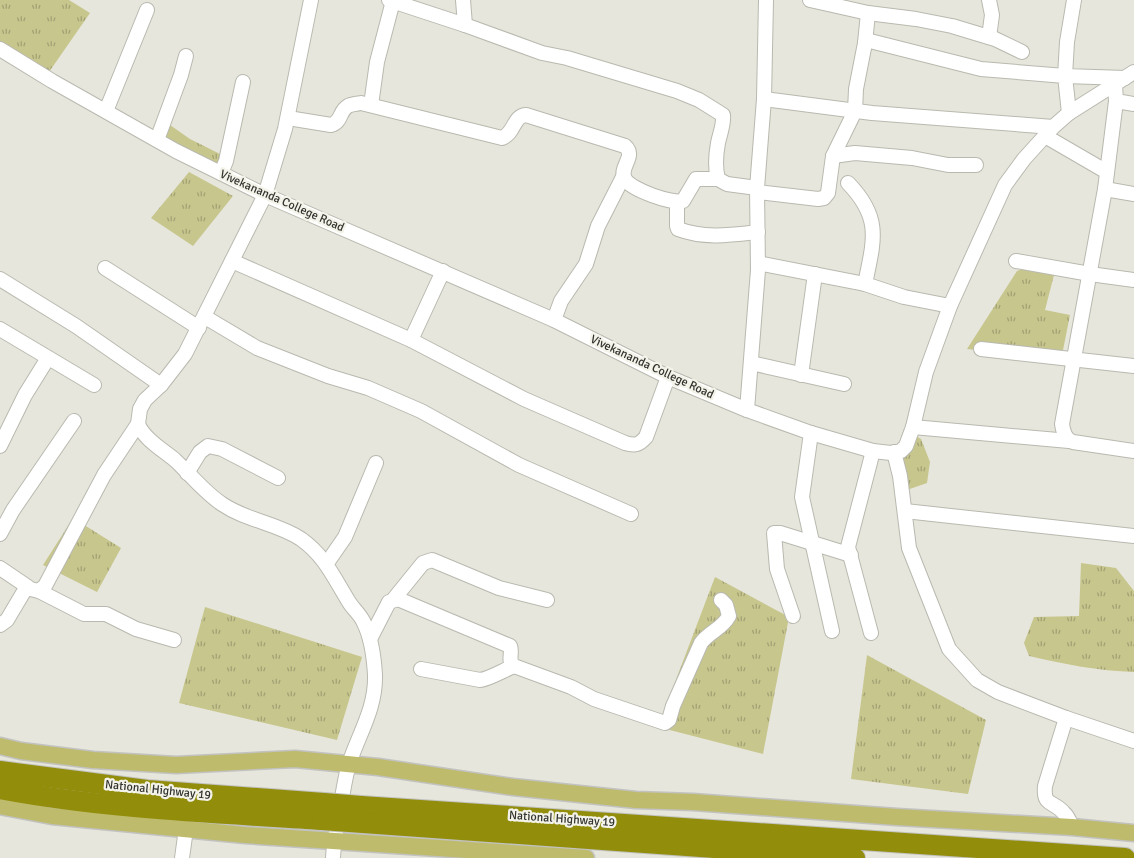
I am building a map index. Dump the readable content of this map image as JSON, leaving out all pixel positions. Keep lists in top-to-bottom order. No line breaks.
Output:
{"streets":{"highway":["National Highway 19"],"street":["Vivekananda College Road"]}}
